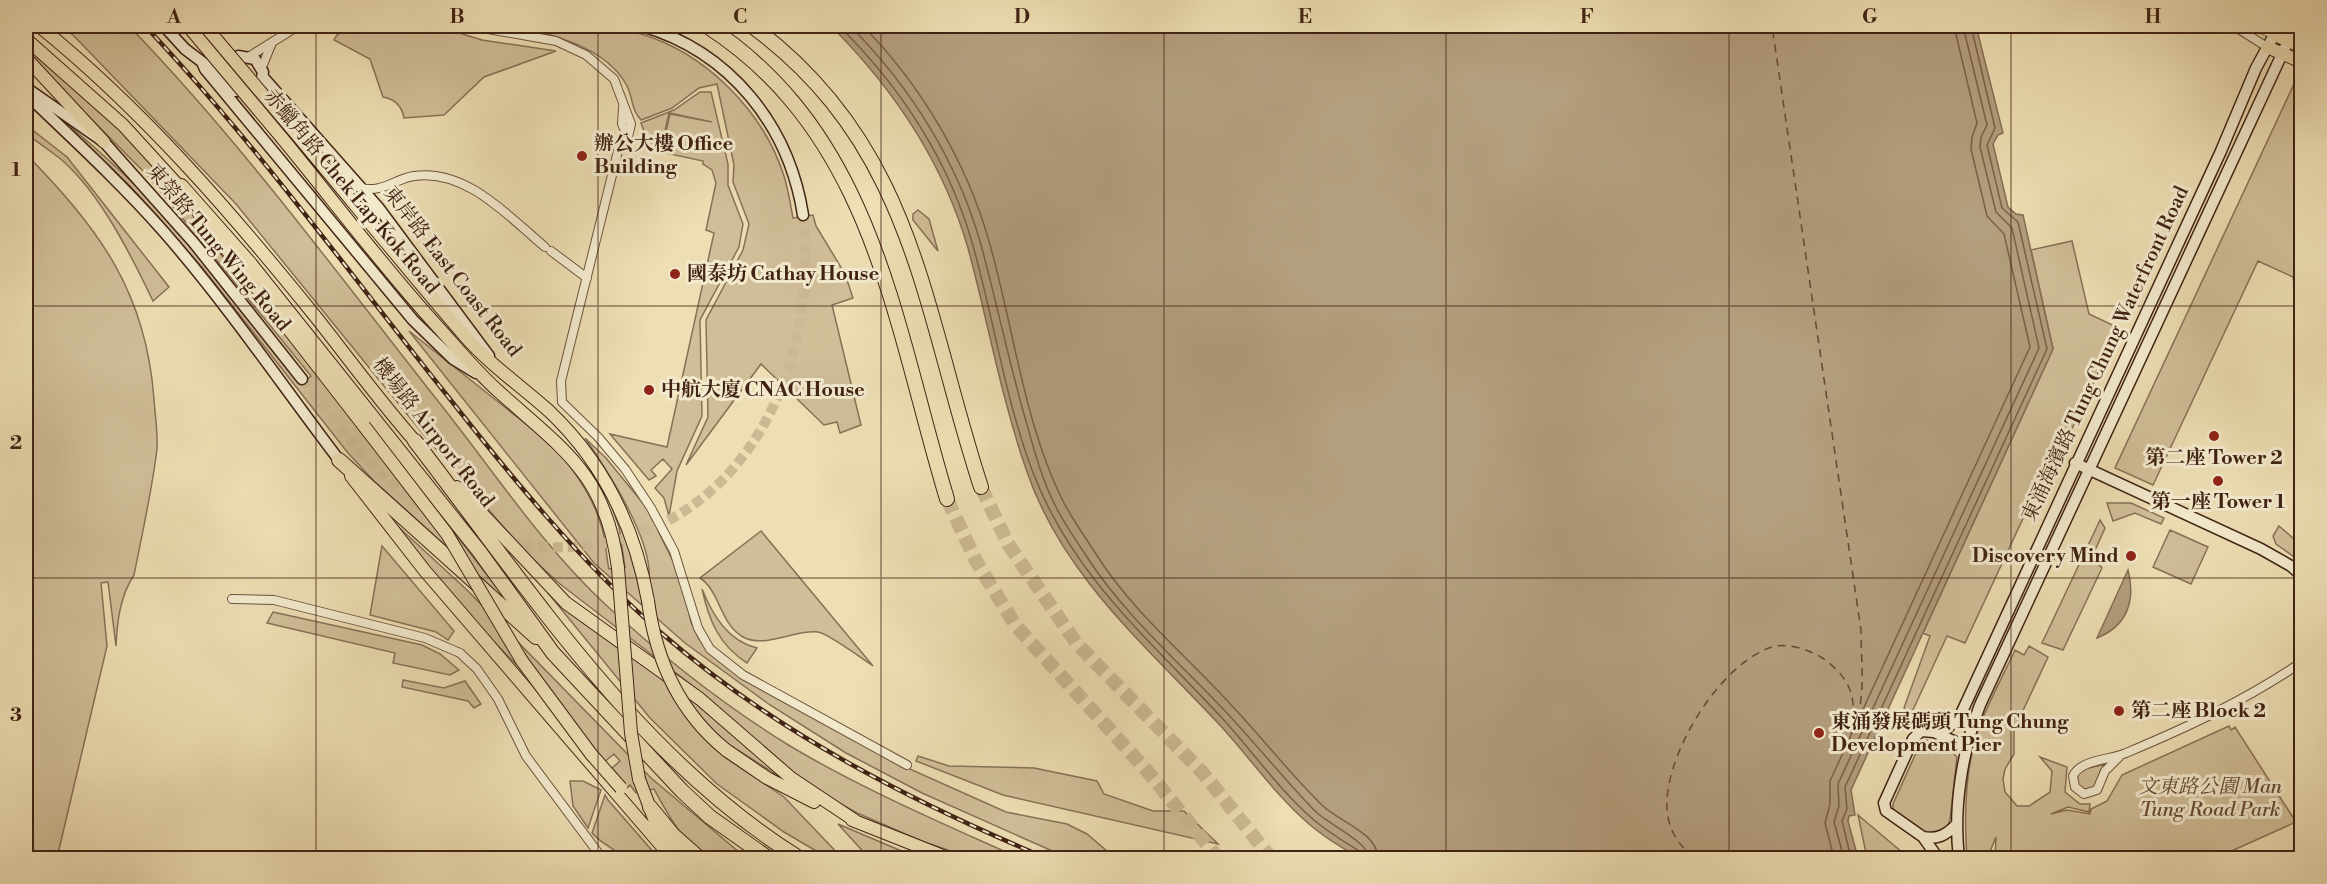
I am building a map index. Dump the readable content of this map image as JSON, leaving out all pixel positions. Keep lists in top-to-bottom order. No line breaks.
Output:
{"streets":{"highway":["機場路 Airport Road"],"main road":["赤鱲角路 Chek Lap Kok Road","東榮路 Tung Wing Road","東岸路 East Coast Road","東涌海濱路 Tung Chung Waterfront Road"]},"crossings":[["赤鱲角路 Chek Lap Kok Road","東岸路 East Coast Road"]],"parks":["文東路公園 Man Tung Road Park"],"places":["辦公大樓 Office Building","國泰坊 Cathay House","中航大廈 CNAC House","第二座 Tower 2","第一座 Tower 1","Discovery Mind","第二座 Block 2","東涌發展碼頭 Tung Chung Development Pier"],"grid":{"columns":["A","B","C","D","E","F","G","H"],"rows":["1","2","3"]}}
